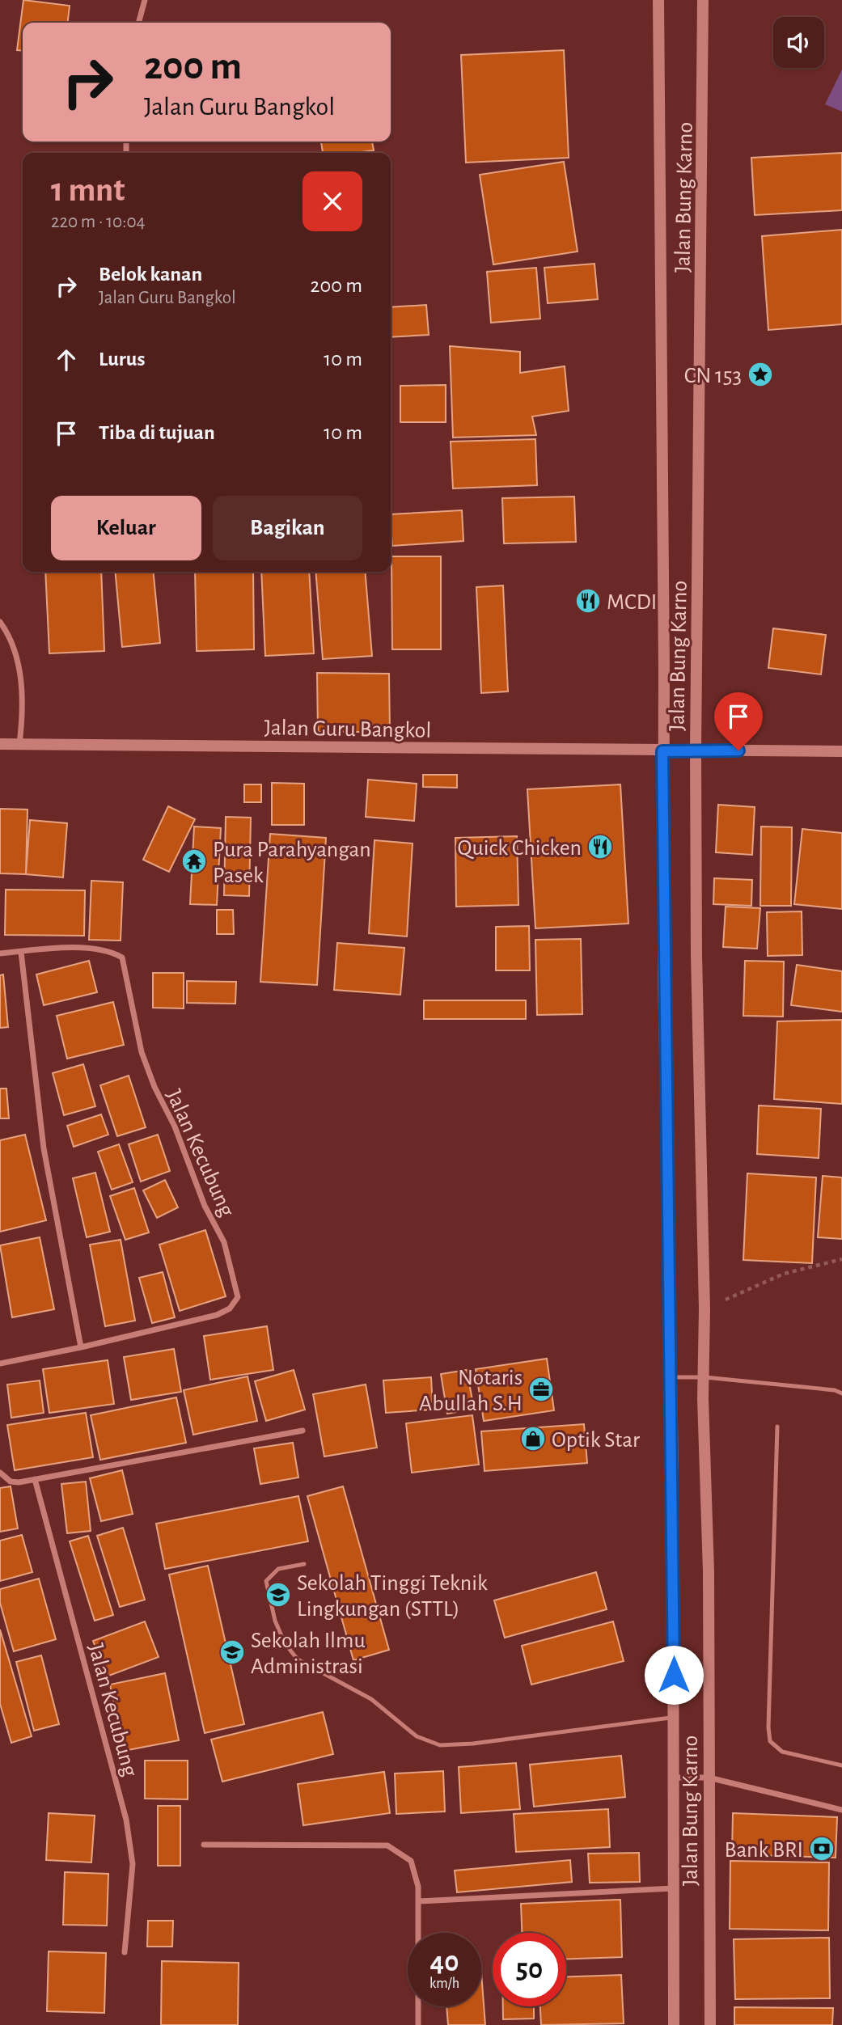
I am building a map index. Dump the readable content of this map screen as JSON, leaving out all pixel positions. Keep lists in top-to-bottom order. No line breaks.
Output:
{"streets":{"main road":["Jalan Bung Karno","Jalan Guru Bangkol"],"street":["Jalan Kecubung"]},"crossings":[["Jalan Bung Karno","Jalan Guru Bangkol"]],"places":{"place":["CN 153"],"restaurant":["MCDI","Quick Chicken"],"temple":["Pura Parahyangan Pasek"],"office":["Notaris Abullah S.H"],"shop":["Optik Star"],"school or university":["Sekolah Tinggi Teknik Lingkungan (STTL)","Sekolah Ilmu Administrasi"],"bank":["Bank BRI"]},"page":{"turn":["200 m","Jalan Guru Bangkol"],"heading":["1 mnt","220 m · 10:04"],"list":[{"name":"Belok kanan","note":"Jalan Guru Bangkol","value":"200 m"},{"name":"Lurus","value":"10 m"},{"name":"Tiba di tujuan","value":"10 m"}],"buttons":["Keluar","Bagikan"],"speed":"40 km/h","limit":"50"}}
